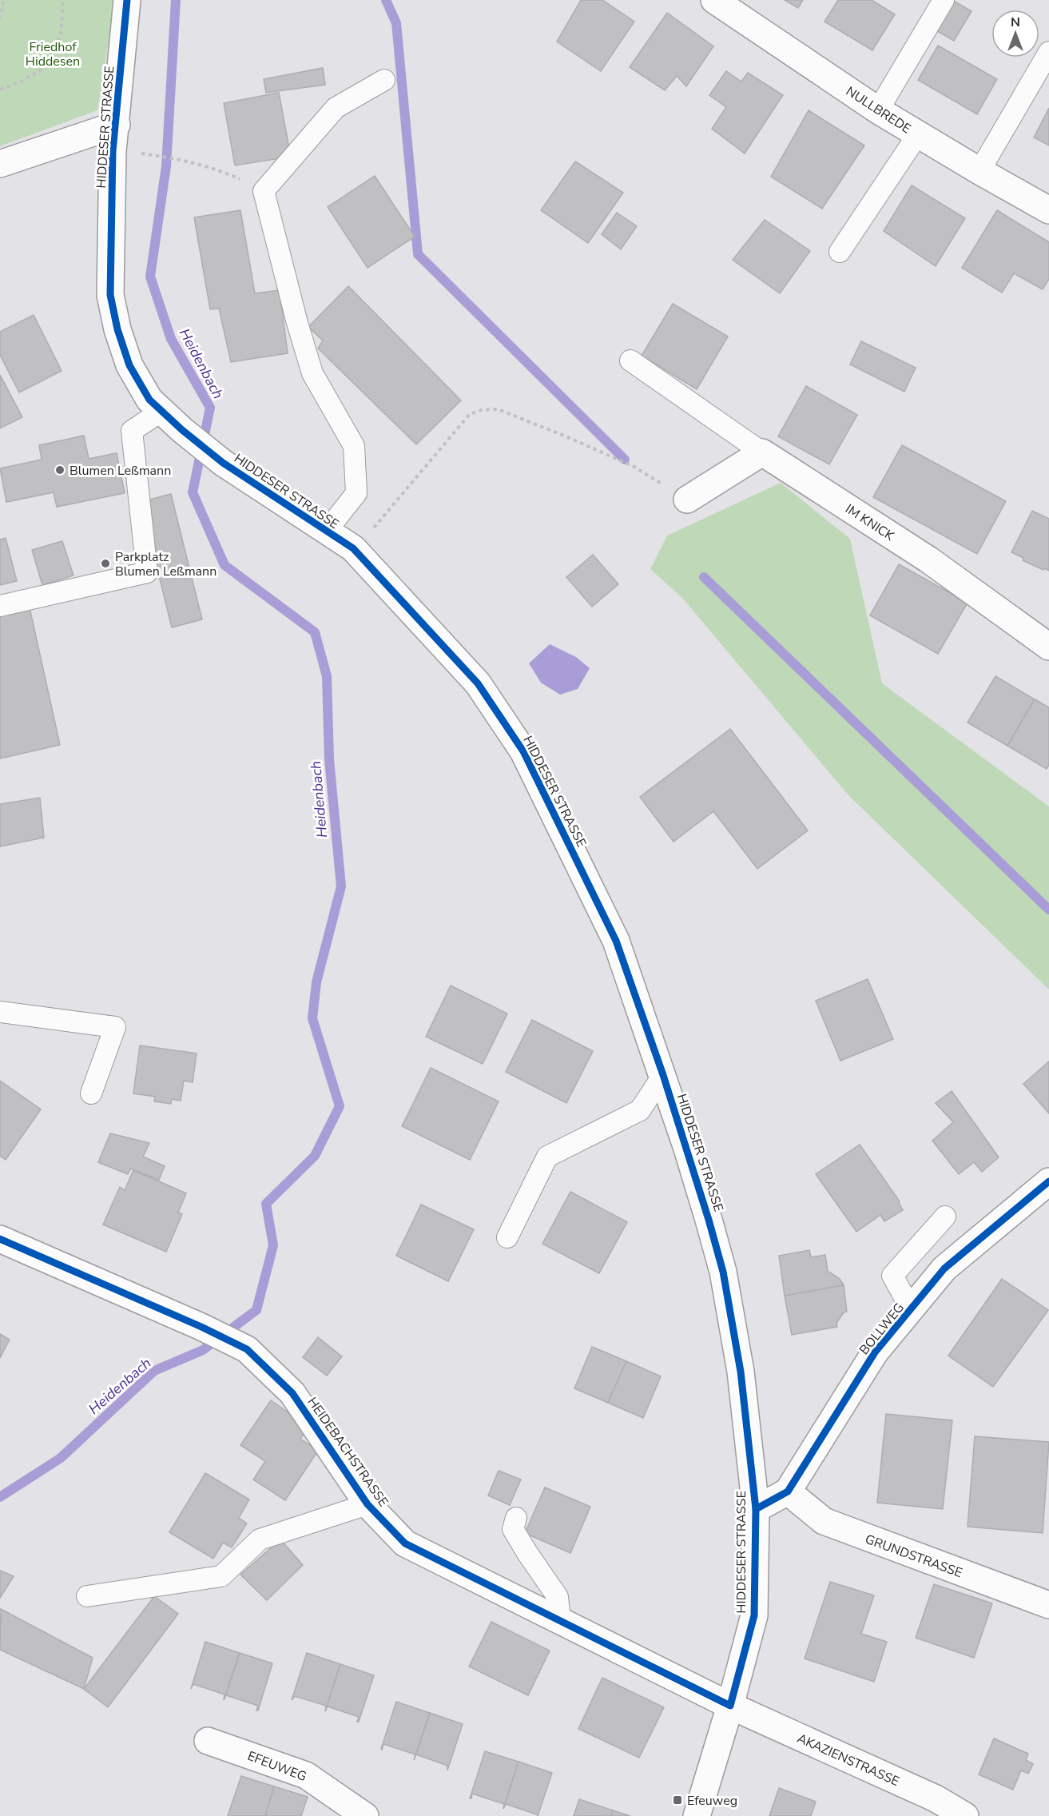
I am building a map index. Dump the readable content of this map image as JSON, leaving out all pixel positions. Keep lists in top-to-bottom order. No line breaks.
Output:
{"streets":{"street":["NULLBREDE","HIDDESER STRASSE","IM KNICK","BOLLWEG","HEIDEBACHSTRASSE","GRUNDSTRASSE","AKAZIENSTRASSE","EFEUWEG"]},"crossings":[["HIDDESER STRASSE","HEIDEBACHSTRASSE"],["HIDDESER STRASSE","AKAZIENSTRASSE"],["BOLLWEG","GRUNDSTRASSE"],["HEIDEBACHSTRASSE","AKAZIENSTRASSE"]],"water":["Heidenbach"],"parks":["Friedhof Hiddesen"],"places":{"other":["Blumen Leßmann","Parkplatz Blumen Leßmann"],"transit":["Efeuweg"]},"north":"top"}
